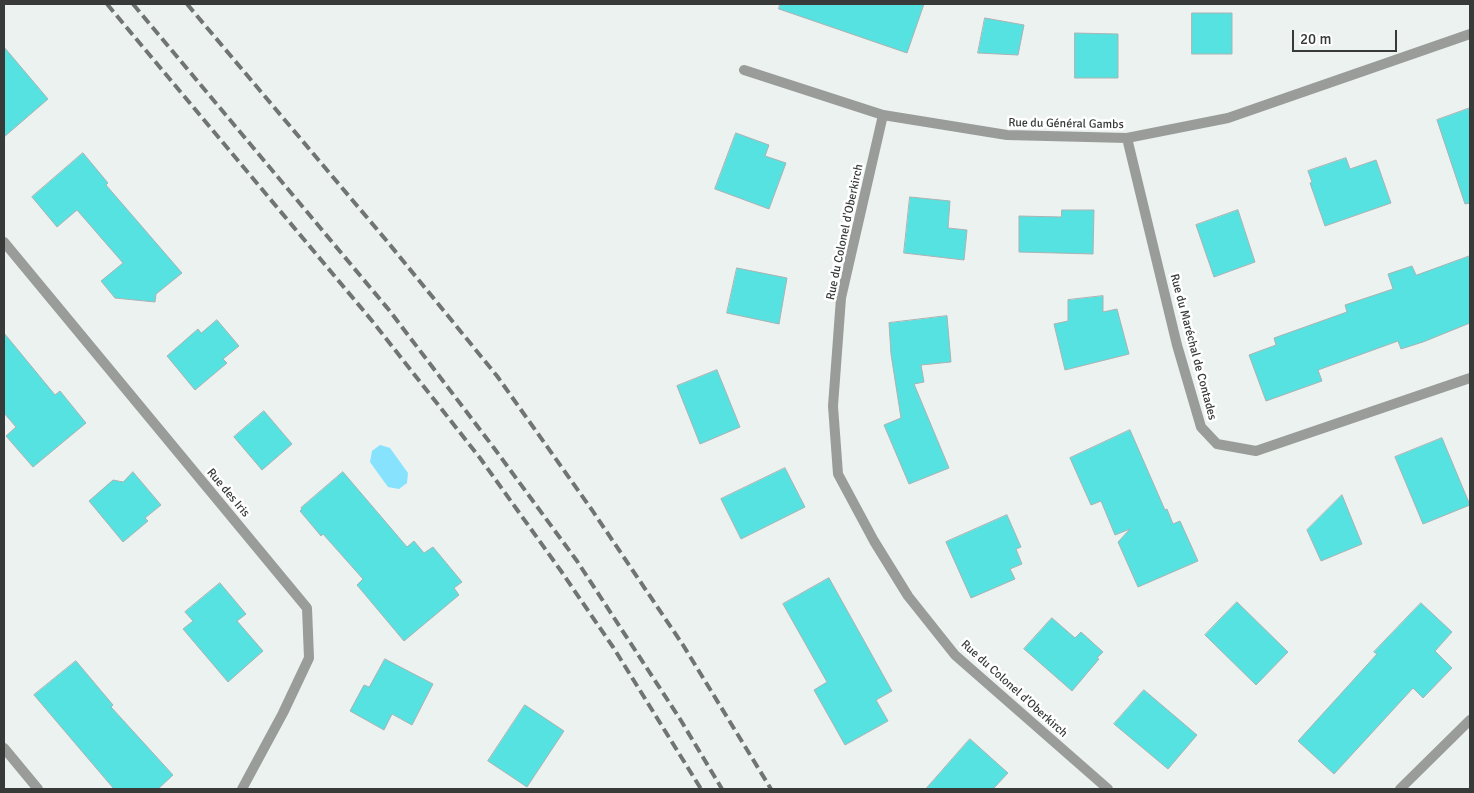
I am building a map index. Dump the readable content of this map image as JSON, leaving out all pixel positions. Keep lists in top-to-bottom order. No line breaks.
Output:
{"streets":{"street":["Rue du Général Gambs","Rue du Colonel d'Oberkirch","Rue du Maréchal de Contades","Rue des Iris"]},"crossings":[["Rue du Général Gambs","Rue du Colonel d'Oberkirch"],["Rue du Général Gambs","Rue du Maréchal de Contades"]],"scale_bar":"20 m"}
